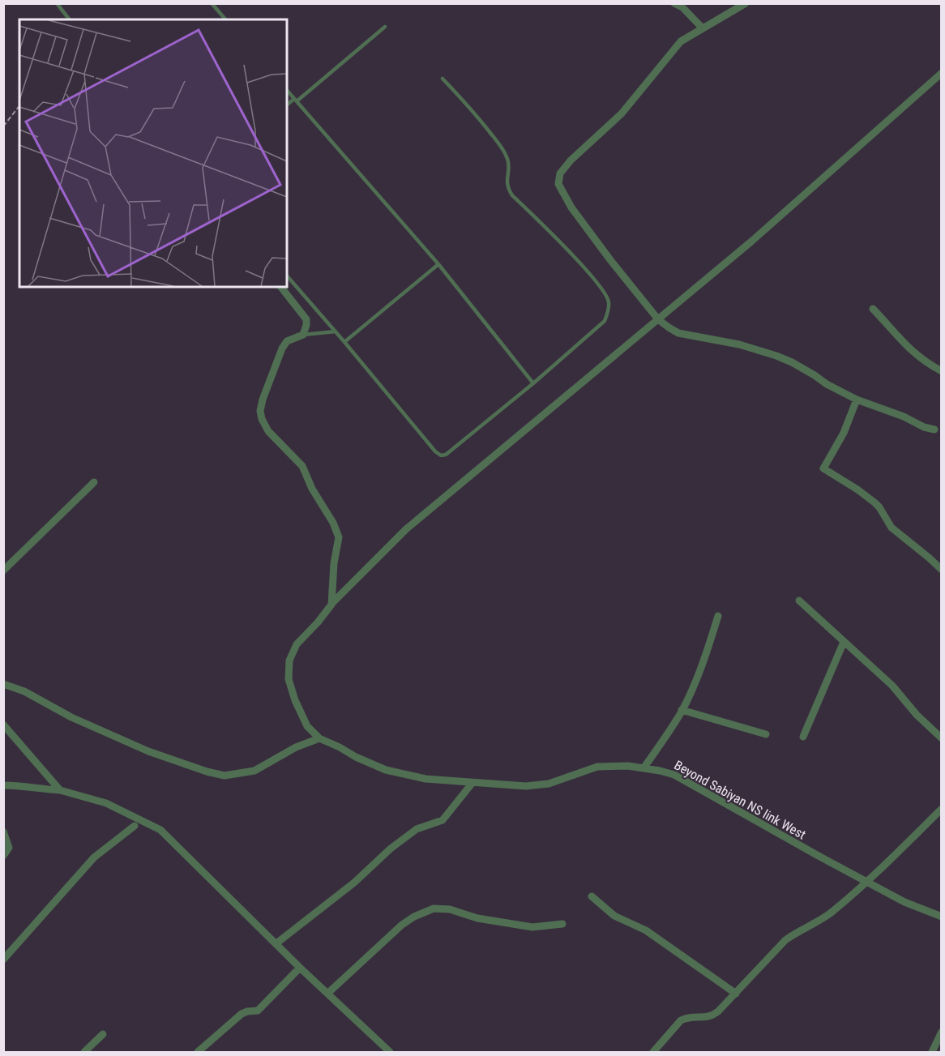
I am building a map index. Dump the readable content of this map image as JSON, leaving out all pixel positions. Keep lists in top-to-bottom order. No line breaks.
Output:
{"streets":{"street":["Beyond Sabiyan NS link West"]}}
